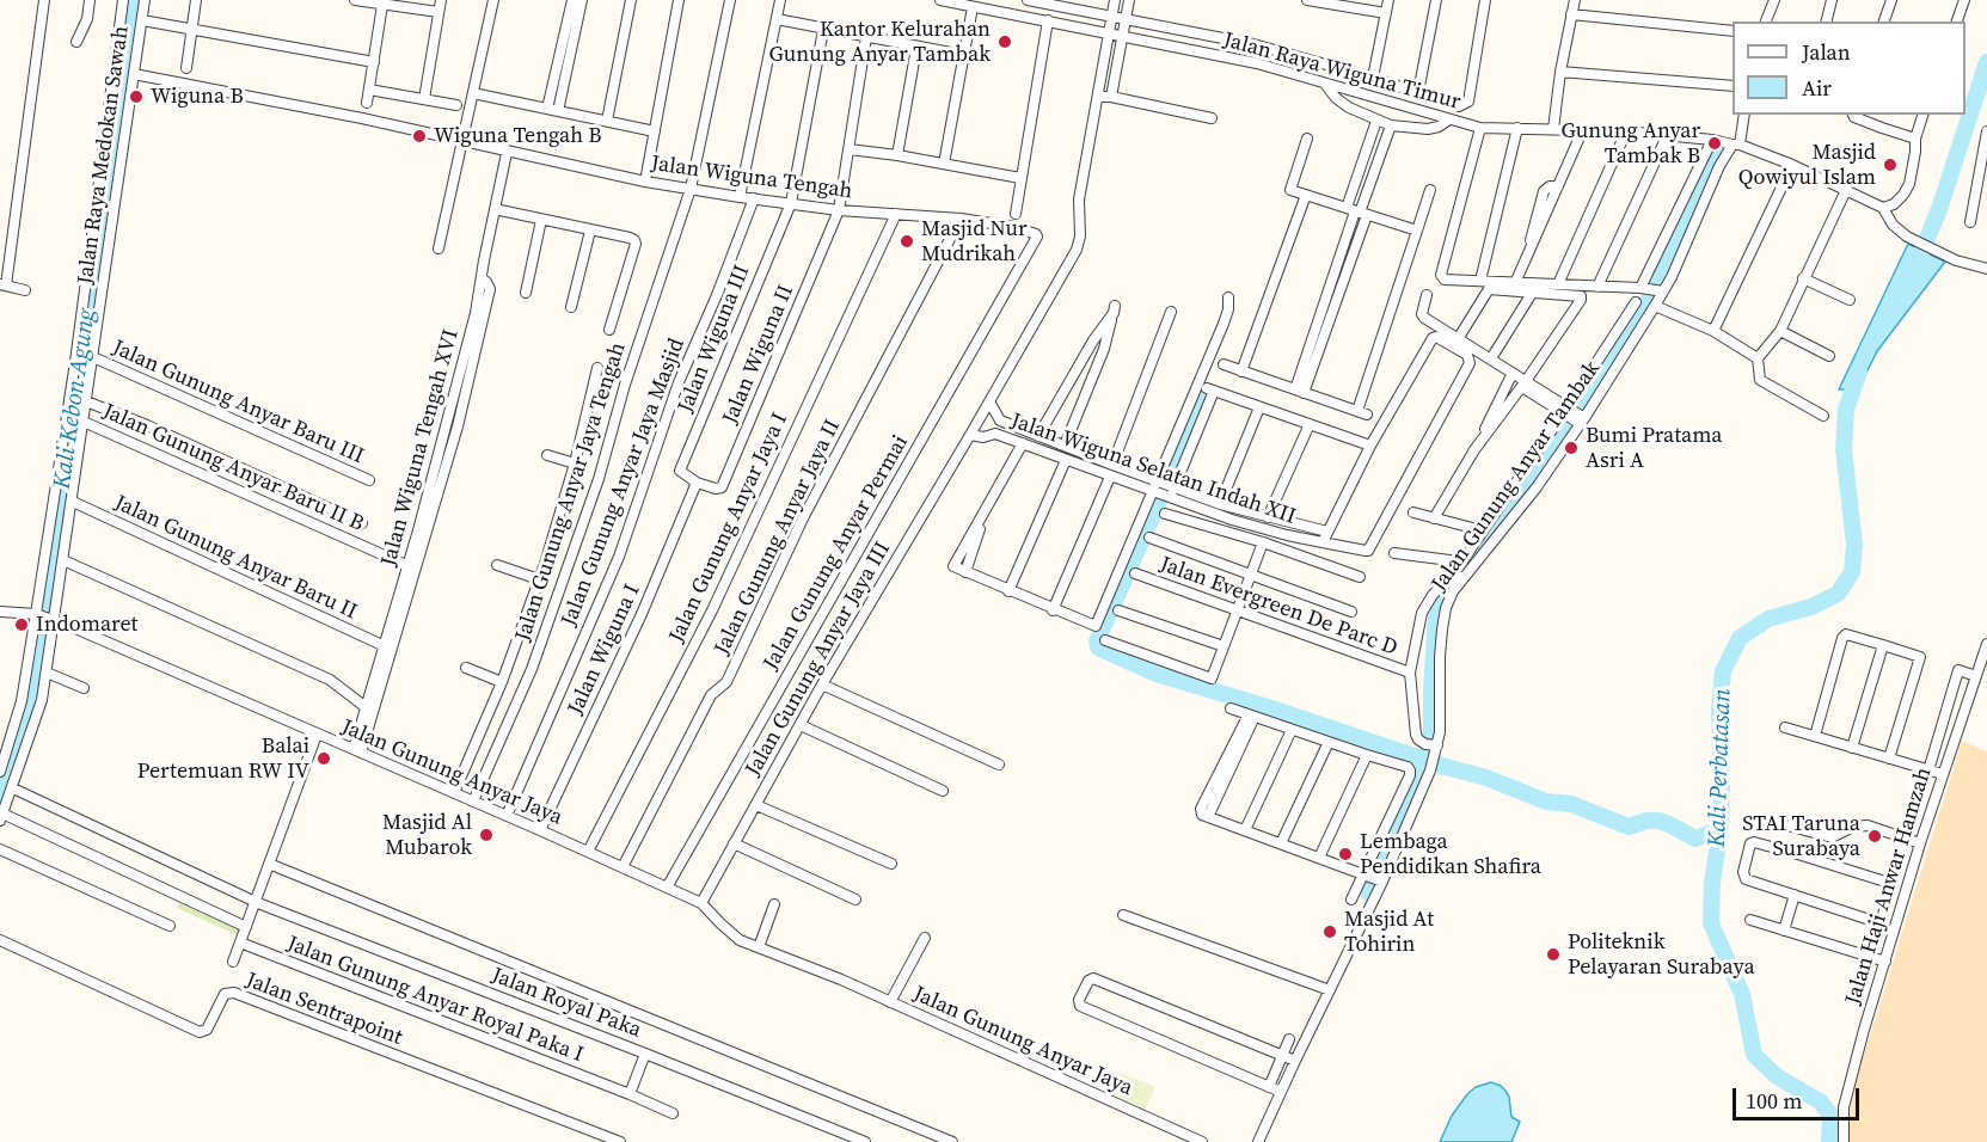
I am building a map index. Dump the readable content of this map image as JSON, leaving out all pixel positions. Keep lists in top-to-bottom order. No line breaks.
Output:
{"streets":{"street":["Jalan Raya Wiguna Timur","Jalan Raya Medokan Sawah","Jalan Wiguna Tengah","Jalan Wiguna III","Jalan Wiguna II","Jalan Gunung Anyar Baru III","Jalan Wiguna Tengah XVI","Jalan Gunung Anyar Baru II B","Jalan Wiguna Selatan Indah XII","Jalan Gunung Anyar Tambak","Jalan Gunung Anyar Jaya Masjid","Jalan Gunung Anyar Jaya Tengah","Jalan Gunung Anyar Jaya I","Jalan Gunung Anyar Jaya II","Jalan Gunung Anyar Permai","Jalan Gunung Anyar Baru II","Jalan Evergreen De Parc D","Jalan Wiguna I","Jalan Gunung Anyar Jaya III","Jalan Gunung Anyar Jaya","Jalan Haji Anwar Hamzah","Jalan Gunung Anyar Royal Paka I","Jalan Royal Paka","Jalan Sentrapoint"]},"crossings":[["Jalan Raya Wiguna Timur","Jalan Gunung Anyar Tambak"],["Jalan Raya Wiguna Timur","Jalan Gunung Anyar Jaya III"],["Jalan Raya Medokan Sawah","Jalan Wiguna Tengah"],["Jalan Raya Medokan Sawah","Jalan Gunung Anyar Baru III"],["Jalan Raya Medokan Sawah","Jalan Gunung Anyar Baru II B"],["Jalan Raya Medokan Sawah","Jalan Gunung Anyar Baru II"],["Jalan Raya Medokan Sawah","Jalan Gunung Anyar Jaya"],["Jalan Raya Medokan Sawah","Jalan Royal Paka"],["Jalan Wiguna Tengah","Jalan Wiguna III"],["Jalan Wiguna Tengah","Jalan Wiguna II"],["Jalan Wiguna Tengah","Jalan Wiguna Tengah XVI"],["Jalan Wiguna Tengah","Jalan Gunung Anyar Jaya Masjid"],["Jalan Wiguna Tengah","Jalan Gunung Anyar Jaya Tengah"],["Jalan Wiguna Tengah","Jalan Gunung Anyar Jaya I"],["Jalan Wiguna Tengah","Jalan Gunung Anyar Jaya II"],["Jalan Wiguna Tengah","Jalan Gunung Anyar Permai"],["Jalan Wiguna III","Jalan Wiguna II"],["Jalan Wiguna III","Jalan Wiguna I"],["Jalan Wiguna II","Jalan Wiguna I"],["Jalan Wiguna Tengah XVI","Jalan Gunung Anyar Baru II B"],["Jalan Wiguna Tengah XVI","Jalan Gunung Anyar Baru II"],["Jalan Wiguna Tengah XVI","Jalan Gunung Anyar Jaya"],["Jalan Wiguna Selatan Indah XII","Jalan Gunung Anyar Jaya III"],["Jalan Gunung Anyar Jaya Masjid","Jalan Gunung Anyar Jaya"],["Jalan Gunung Anyar Jaya Tengah","Jalan Gunung Anyar Jaya"],["Jalan Gunung Anyar Jaya I","Jalan Gunung Anyar Jaya"],["Jalan Gunung Anyar Jaya II","Jalan Gunung Anyar Jaya"],["Jalan Gunung Anyar Permai","Jalan Gunung Anyar Jaya"],["Jalan Wiguna I","Jalan Gunung Anyar Jaya"],["Jalan Gunung Anyar Jaya III","Jalan Gunung Anyar Jaya"]],"water":["Kali Kebon Agung","Kali Perbatasan"],"places":["Kantor Kelurahan Gunung Anyar Tambak","Wiguna B","Wiguna Tengah B","Gunung Anyar Tambak B","Masjid Qowiyul Islam","Masjid Nur Mudrikah","Bumi Pratama Asri A","Indomaret","Balai Pertemuan RW IV","Masjid Al Mubarok","STAI Taruna Surabaya","Lembaga Pendidikan Shafira","Masjid At Tohirin","Politeknik Pelayaran Surabaya"],"legend":["Jalan","Air"],"scale_bar":"100 m"}
